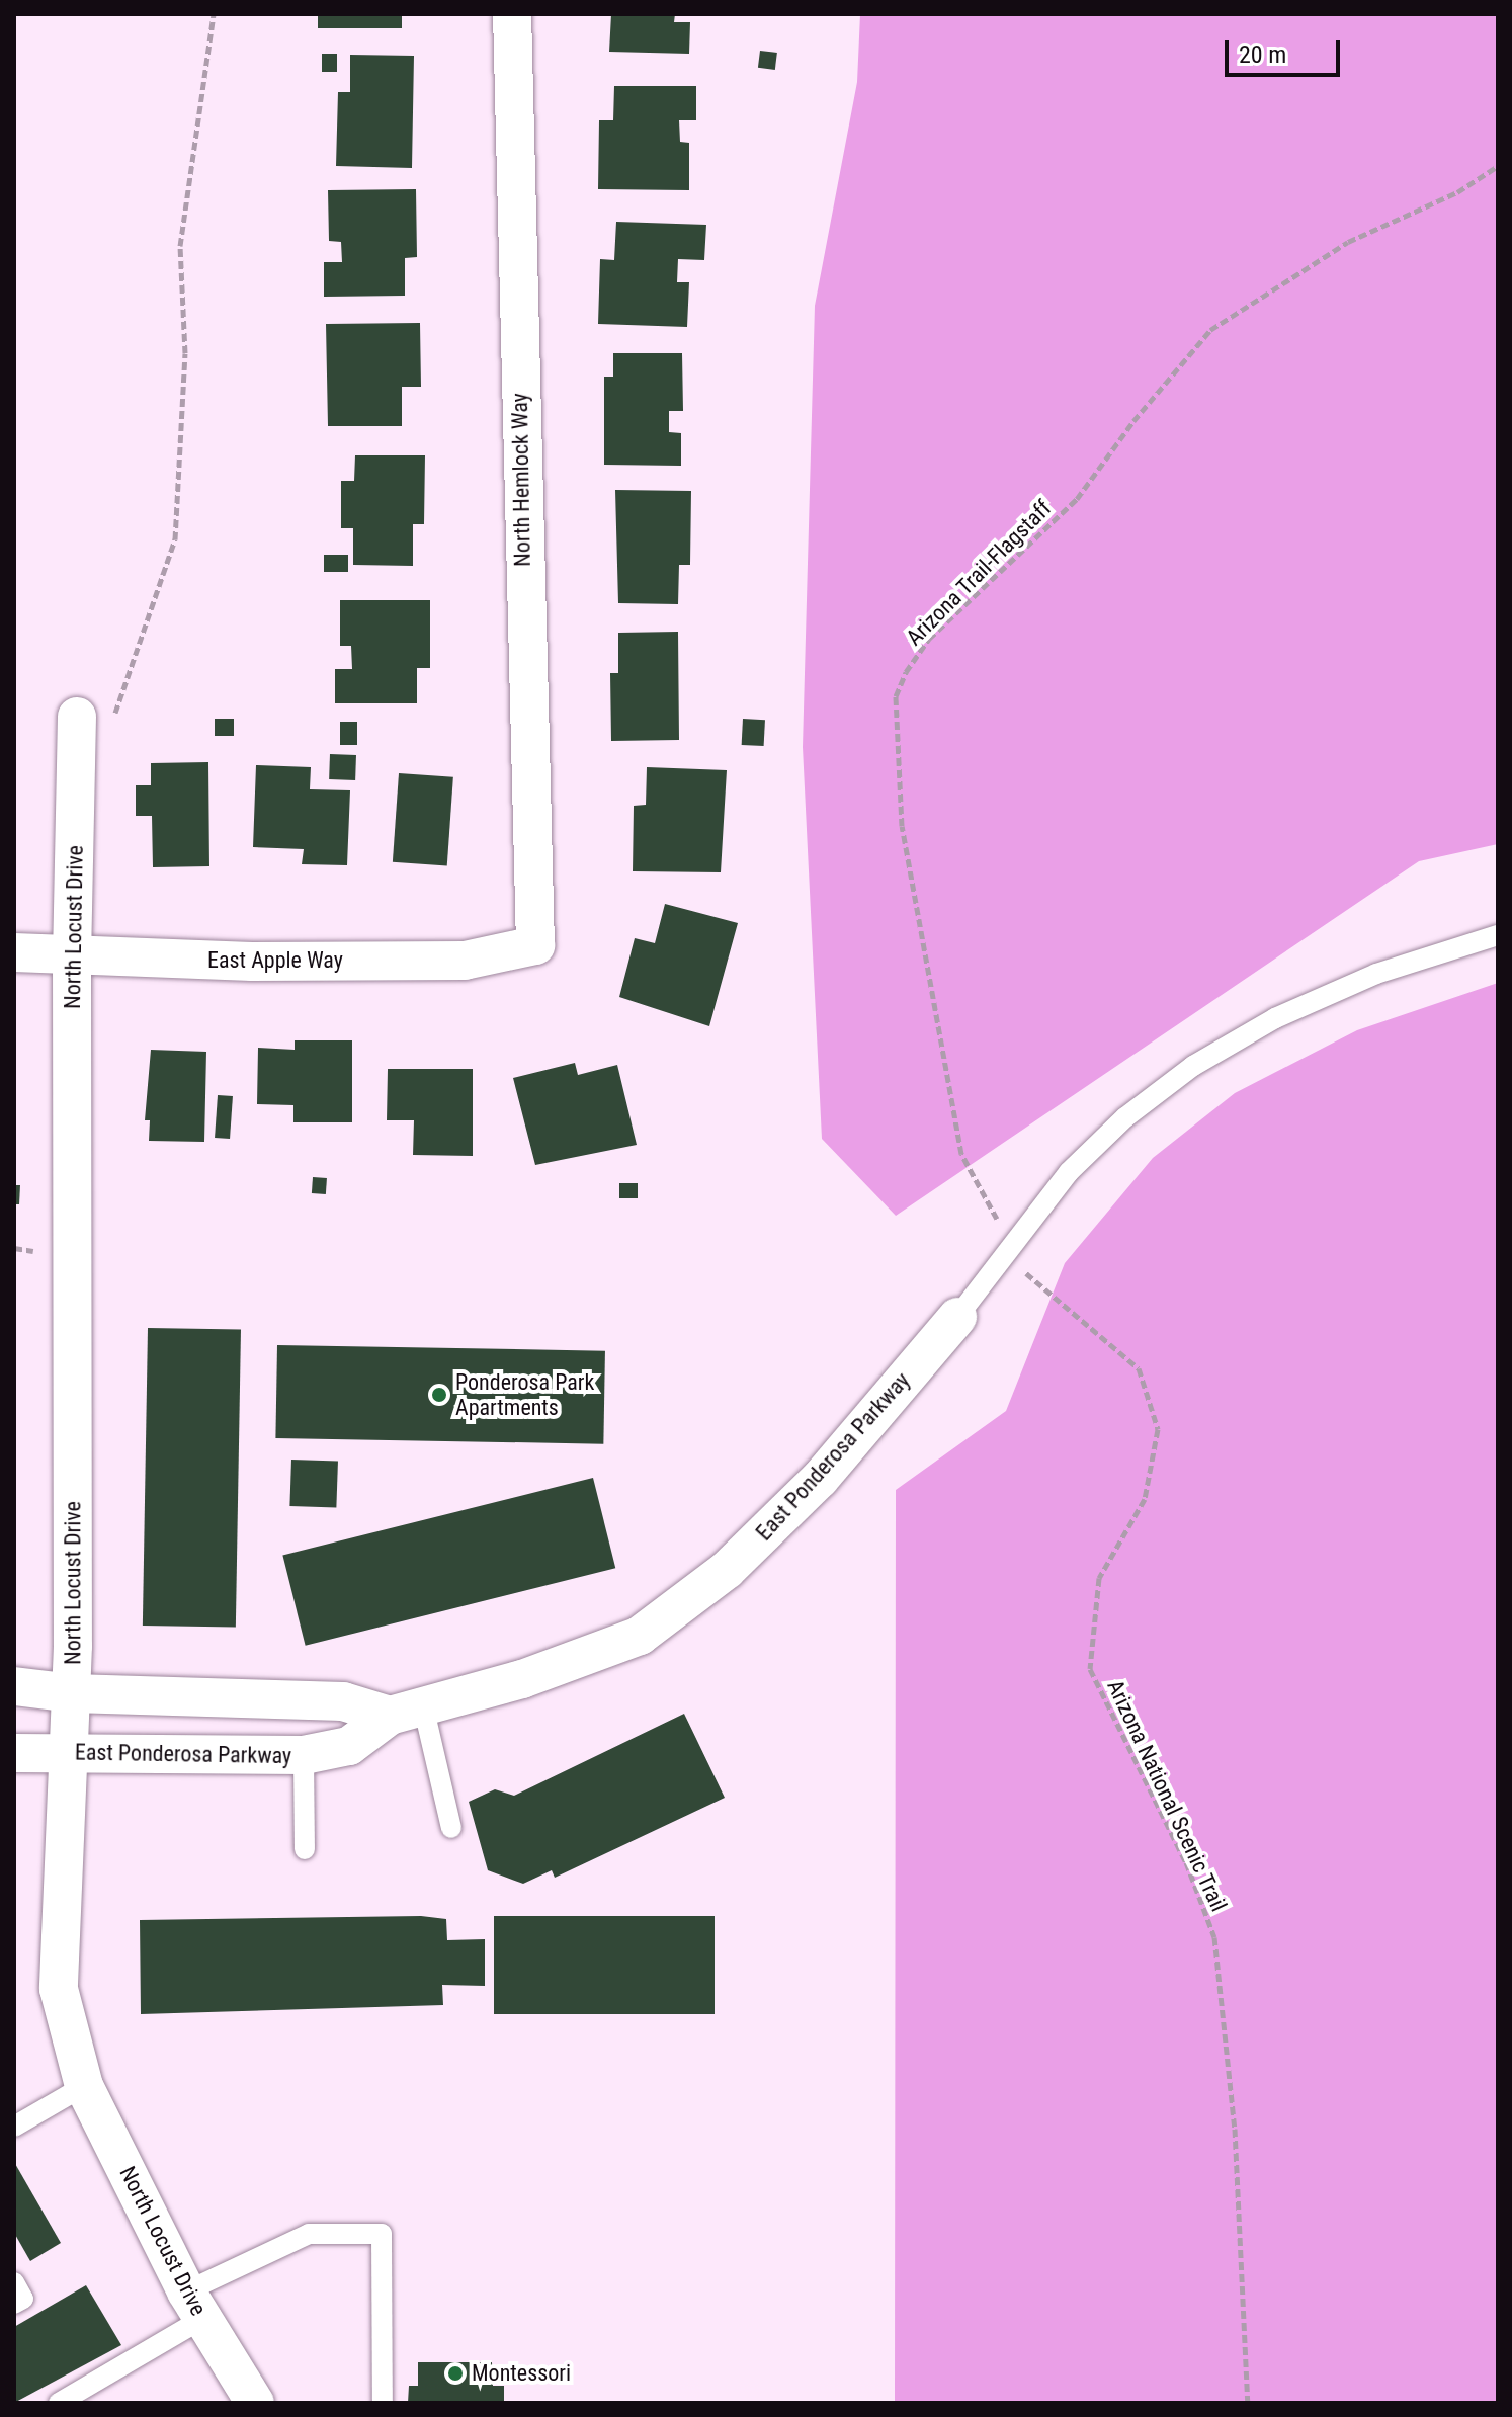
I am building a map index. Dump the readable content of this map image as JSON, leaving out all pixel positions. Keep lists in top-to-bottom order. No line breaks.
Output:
{"streets":{"street":["North Hemlock Way","North Locust Drive","East Apple Way","East Ponderosa Parkway"],"path":["Arizona Trail-Flagstaff","Arizona National Scenic Trail"]},"crossings":[["North Hemlock Way","East Apple Way"],["North Locust Drive","East Apple Way"],["North Locust Drive","East Ponderosa Parkway"]],"places":["Ponderosa Park Apartments","Montessori"],"scale_bar":"20 m"}
